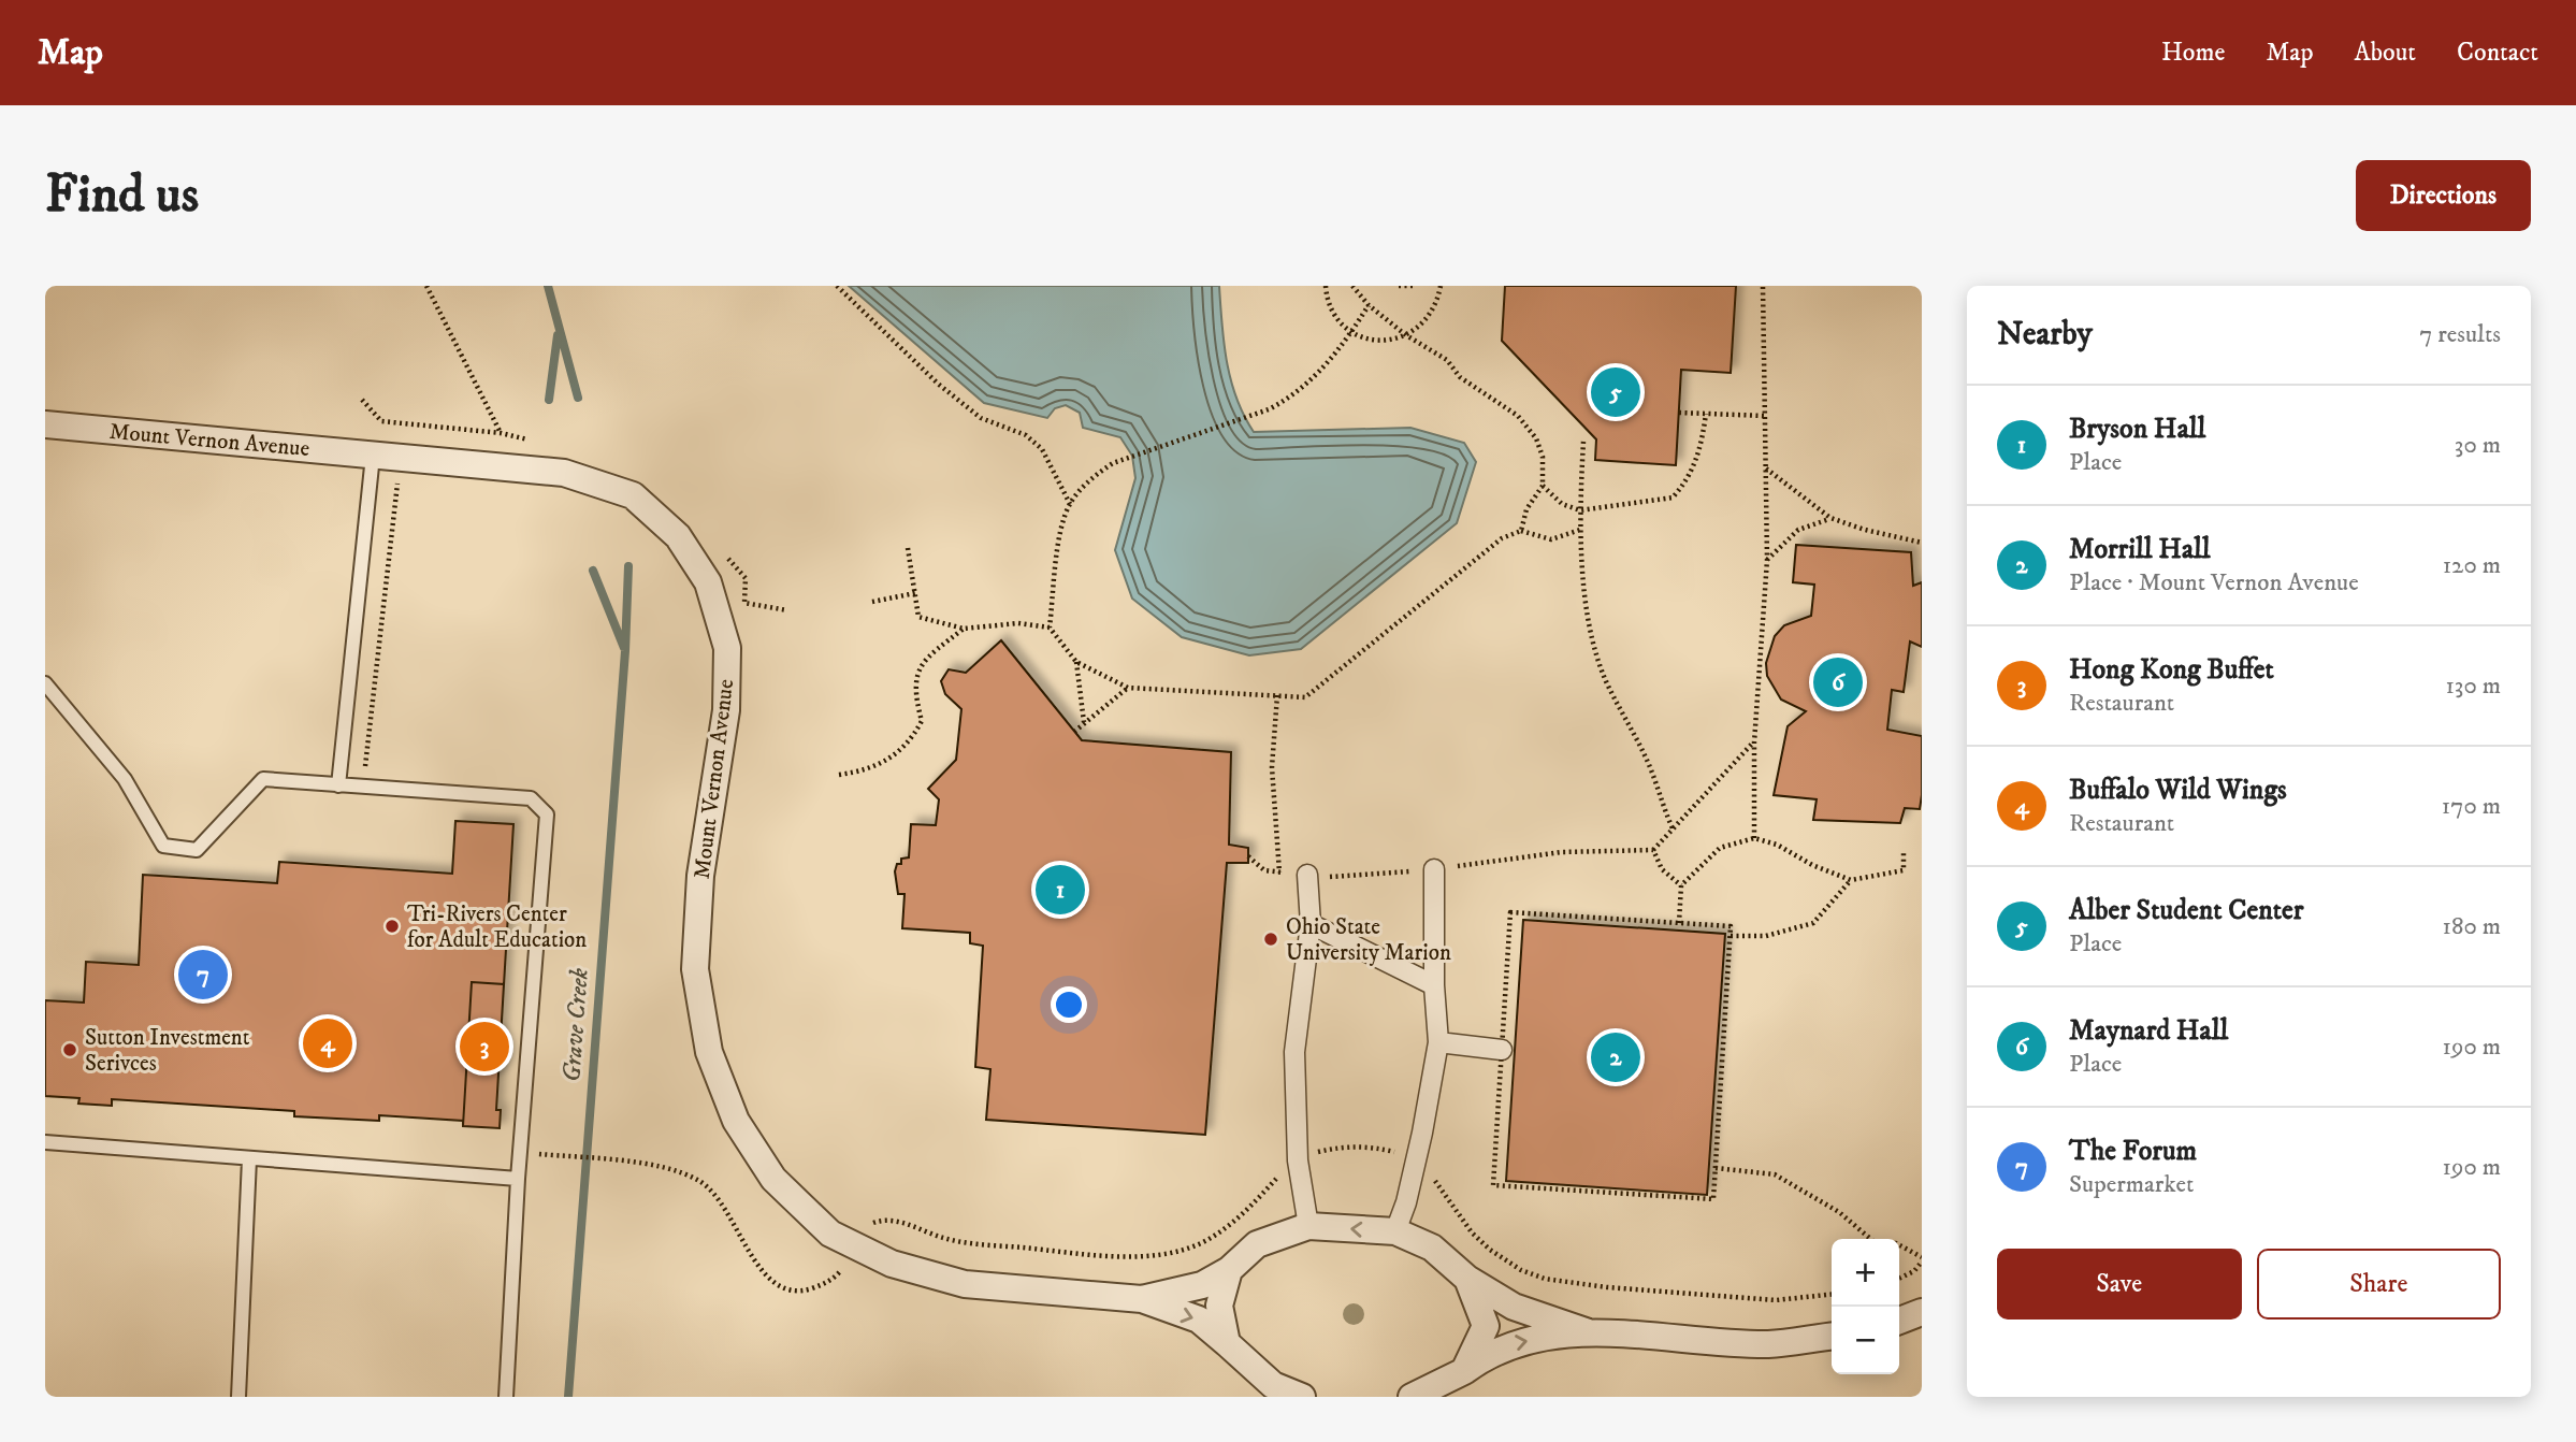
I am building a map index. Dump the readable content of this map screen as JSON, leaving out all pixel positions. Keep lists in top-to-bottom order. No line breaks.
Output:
{"streets":{"street":["Mount Vernon Avenue"]},"water":["Grave Creek"],"places":["Tri-Rivers Center for Adult Education","Ohio State University Marion","Sutton Investment Serivces"],"page":{"header":"Map","nav":["Home","Map","About","Contact"],"buttons":["Directions",["Save","Share"]],"title":"Find us","heading":["Nearby","7 results"],"pins":["5","6","1","7","4","3","2"],"list":[{"mark":"1","name":"Bryson Hall","note":"Place","value":"30 m"},{"mark":"2","name":"Morrill Hall","note":"Place · Mount Vernon Avenue","value":"120 m"},{"mark":"3","name":"Hong Kong Buffet","note":"Restaurant","value":"130 m"},{"mark":"4","name":"Buffalo Wild Wings","note":"Restaurant","value":"170 m"},{"mark":"5","name":"Alber Student Center","note":"Place","value":"180 m"},{"mark":"6","name":"Maynard Hall","note":"Place","value":"190 m"},{"mark":"7","name":"The Forum","note":"Supermarket","value":"190 m"}],"map_buttons":["+","−"]}}
